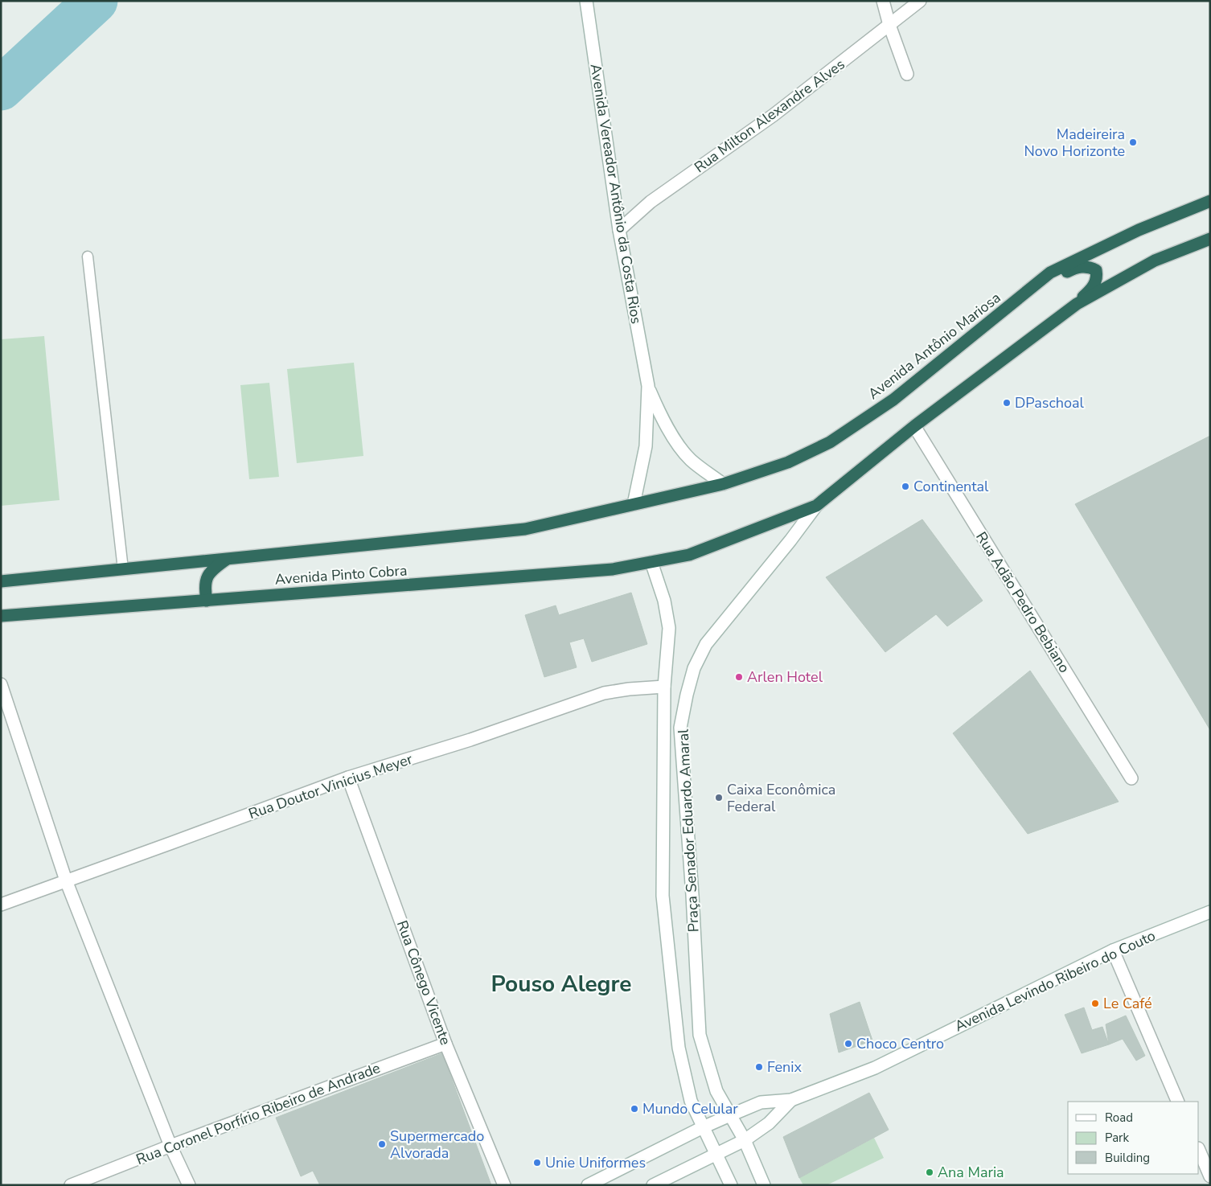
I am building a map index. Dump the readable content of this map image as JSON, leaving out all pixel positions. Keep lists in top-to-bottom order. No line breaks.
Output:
{"streets":{"highway":["Avenida Antônio Mariosa","Avenida Pinto Cobra"],"street":["Rua Milton Alexandre Alves","Avenida Vereador Antônio da Costa Rios","Rua Adão Pedro Bebiano","Rua Doutor Vinicius Meyer","Praça Senador Eduardo Amaral","Avenida Levindo Ribeiro do Couto","Rua Cônego Vicente","Rua Coronel Porfírio Ribeiro de Andrade"]},"crossings":[["Rua Milton Alexandre Alves","Avenida Vereador Antônio da Costa Rios"],["Avenida Vereador Antônio da Costa Rios","Avenida Antônio Mariosa"],["Avenida Vereador Antônio da Costa Rios","Avenida Pinto Cobra"],["Avenida Antônio Mariosa","Avenida Pinto Cobra"],["Avenida Pinto Cobra","Praça Senador Eduardo Amaral"],["Rua Doutor Vinicius Meyer","Praça Senador Eduardo Amaral"],["Rua Doutor Vinicius Meyer","Rua Cônego Vicente"],["Praça Senador Eduardo Amaral","Avenida Levindo Ribeiro do Couto"],["Rua Cônego Vicente","Rua Coronel Porfírio Ribeiro de Andrade"]],"districts":["Pouso Alegre"],"places":["Madeireira Novo Horizonte","DPaschoal","Continental","Arlen Hotel","Caixa Econômica Federal","Le Café","Choco Centro","Fenix","Mundo Celular","Supermercado Alvorada","Unie Uniformes","Ana Maria"],"legend":["Road","Park","Building"]}
